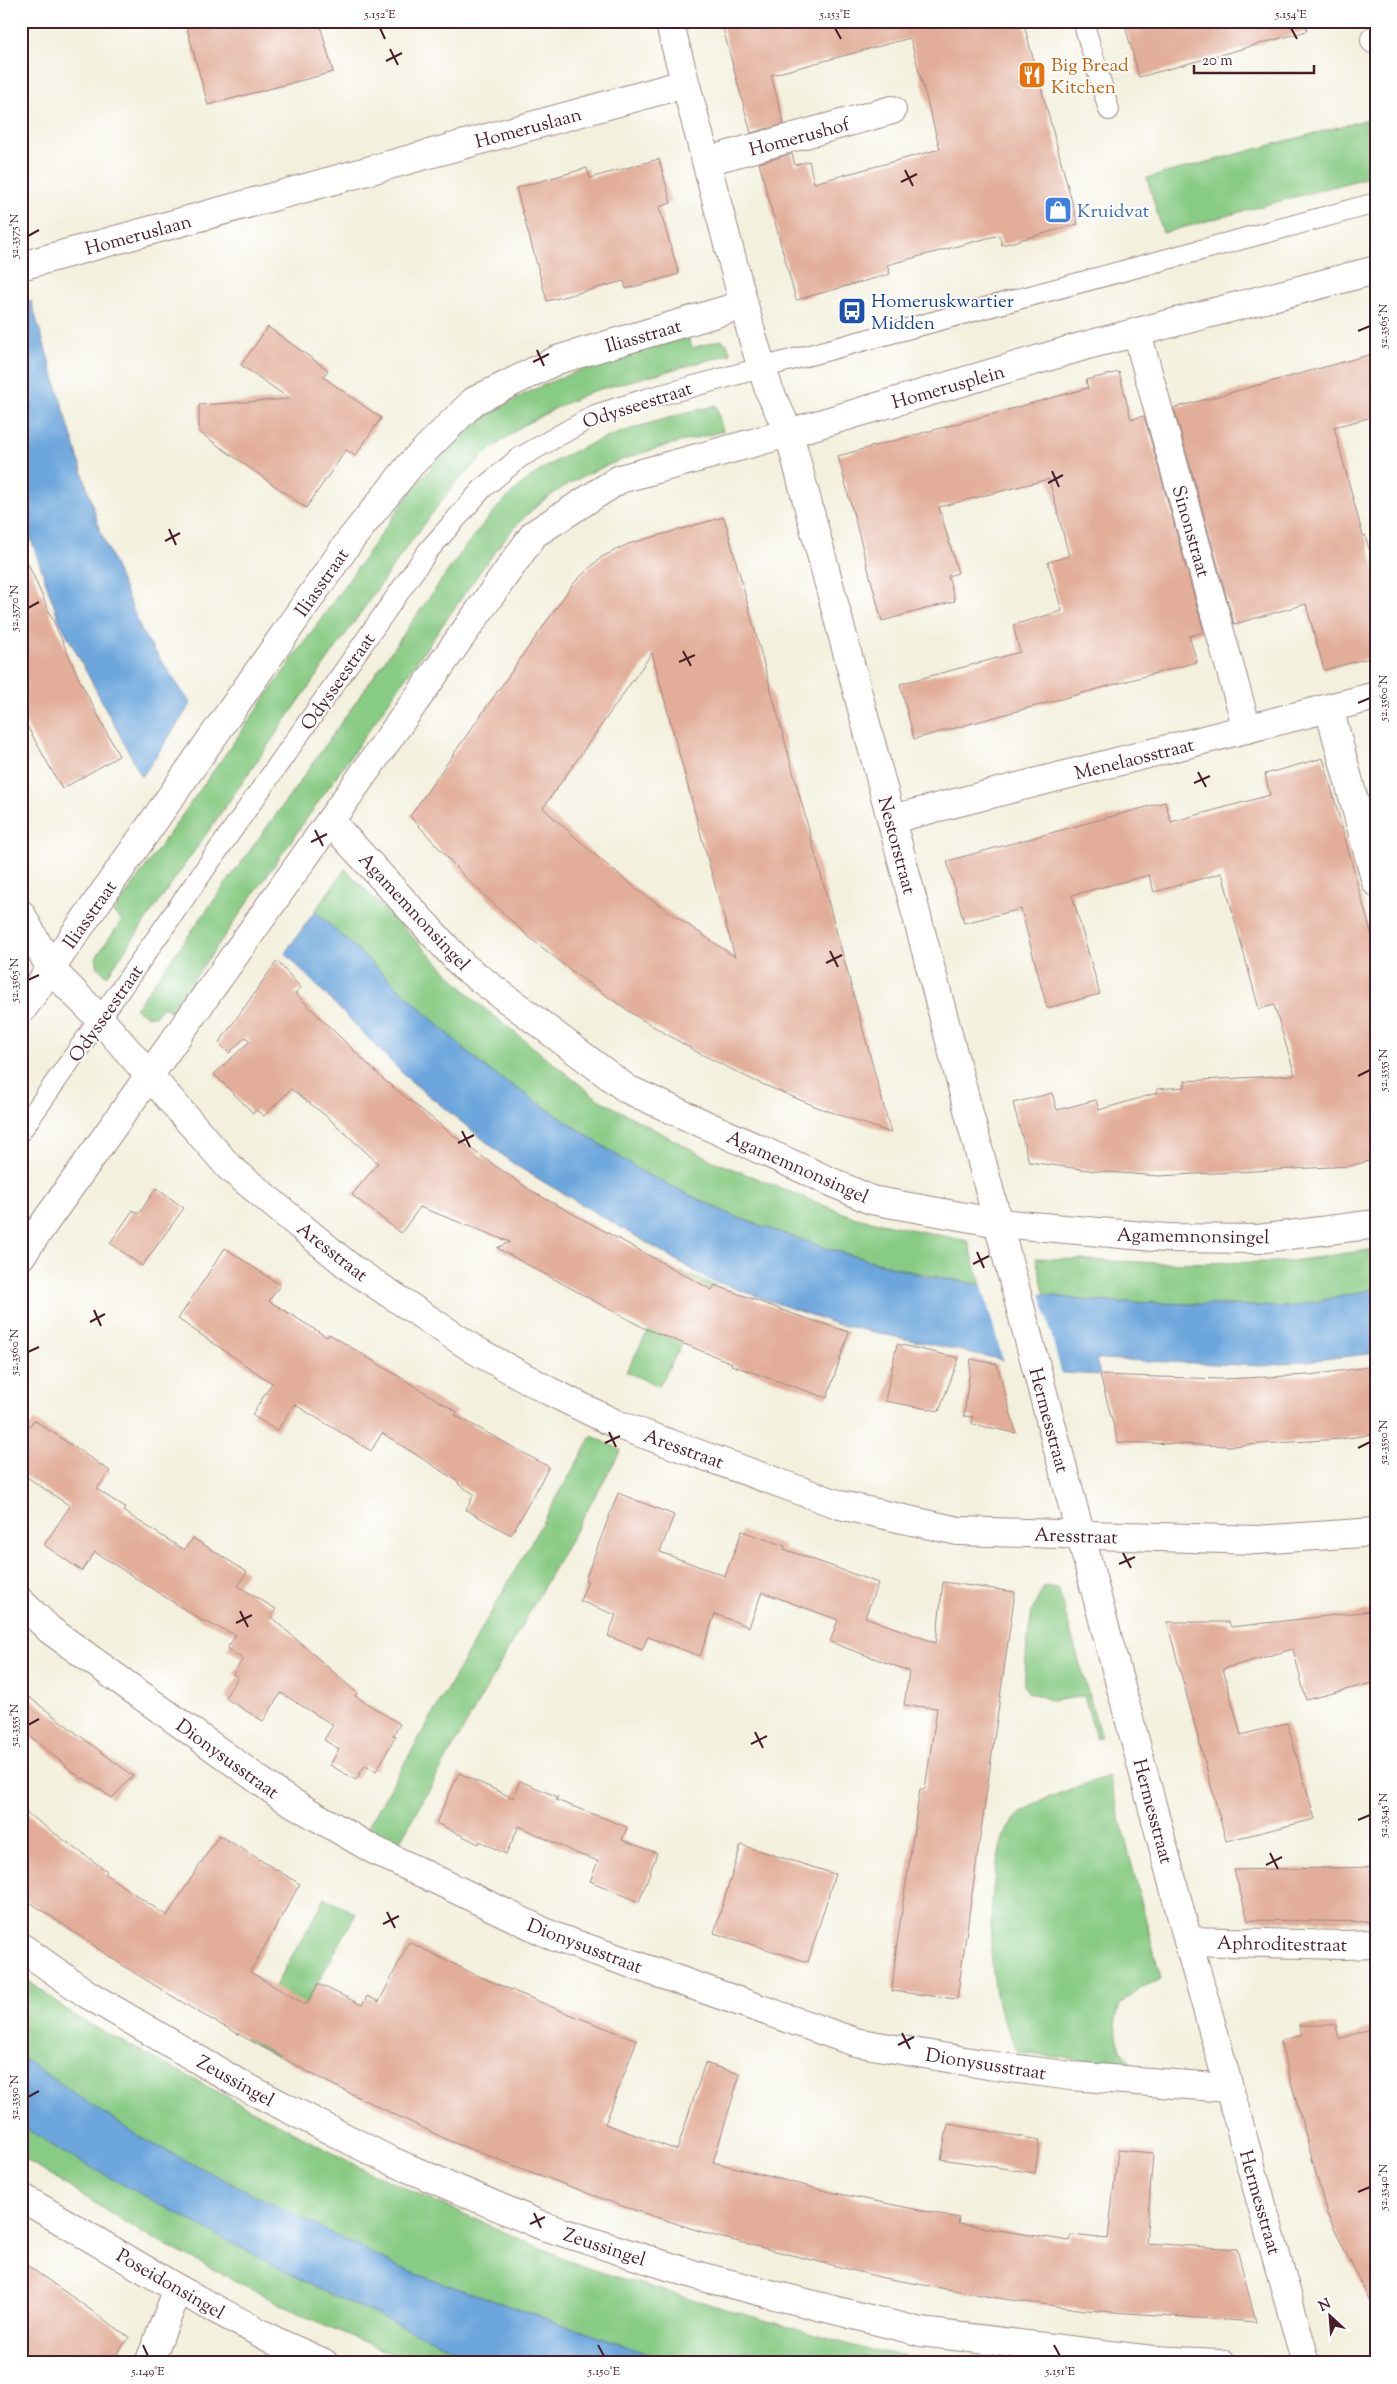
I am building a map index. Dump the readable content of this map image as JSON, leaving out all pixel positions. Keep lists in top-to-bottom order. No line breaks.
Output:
{"streets":{"street":["Homeruslaan","Homerushof","Iliasstraat","Homerusplein","Sinonstraat","Menelaosstraat","Nestorstraat","Agamemnonsingel","Aresstraat","Hermesstraat","Dionysusstraat","Aphroditestraat","Zeussingel","Poseidonsingel"],"lane":["Odysseestraat"]},"crossings":[["Iliasstraat","Aresstraat"],["Homerusplein","Sinonstraat"],["Homerusplein","Nestorstraat"],["Homerusplein","Agamemnonsingel"],["Odysseestraat","Aresstraat"],["Sinonstraat","Menelaosstraat"],["Menelaosstraat","Nestorstraat"],["Nestorstraat","Agamemnonsingel"],["Nestorstraat","Hermesstraat"],["Aresstraat","Hermesstraat"],["Hermesstraat","Dionysusstraat"],["Hermesstraat","Aphroditestraat"]],"places":{"restaurant":["Big Bread Kitchen"],"shop":["Kruidvat"],"bus stop":["Homeruskwartier Midden"]},"scale_bar":"20 m","north":"top left","coordinates":["5.152°E","5.153°E","5.154°E","52.3575°N","52.3565°N","52.3570°N","52.3560°N","52.3555°N","52.3550°N","52.3545°N","52.3540°N","5.149°E","5.150°E","5.151°E"]}
